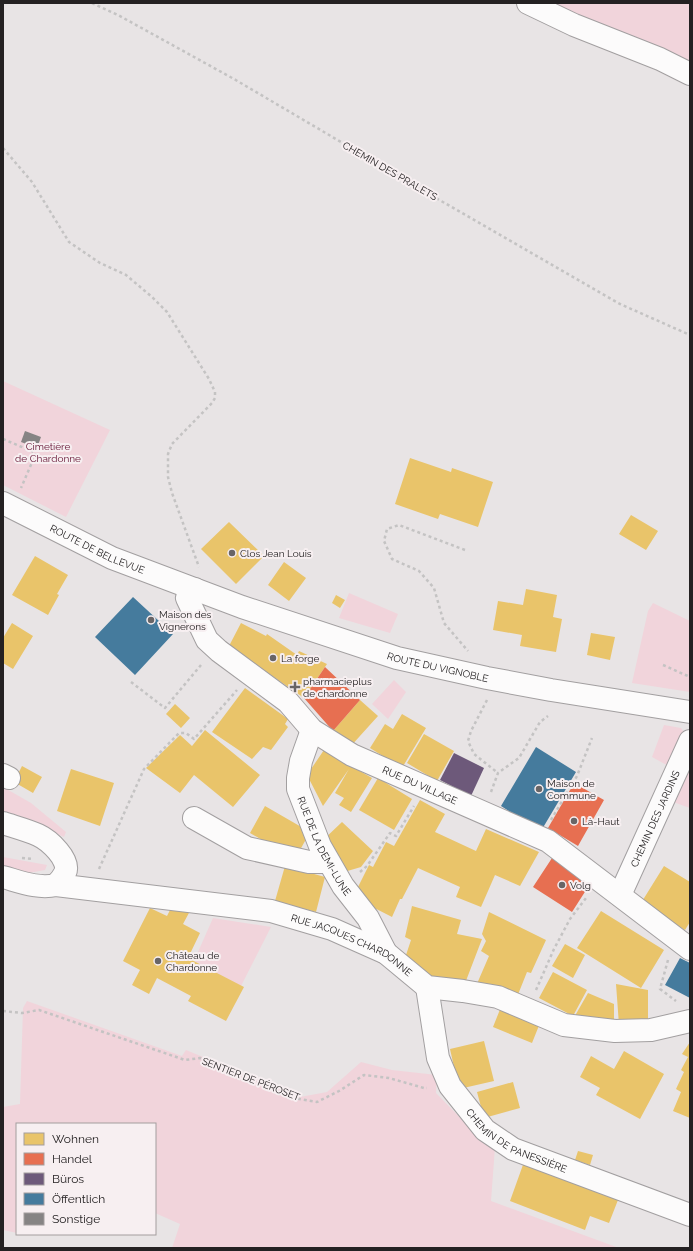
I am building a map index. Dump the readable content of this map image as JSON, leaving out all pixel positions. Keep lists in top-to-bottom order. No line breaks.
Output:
{"streets":{"street":["ROUTE DE BELLEVUE","ROUTE DU VIGNOBLE","RUE DU VILLAGE","CHEMIN DES JARDINS","RUE DE LA DEMI-LUNE","RUE JACQUES CHARDONNE","CHEMIN DE PANESSIÈRE"],"path":["CHEMIN DES PRALETS","SENTIER DE PÉROSET"]},"crossings":[["ROUTE DE BELLEVUE","ROUTE DU VIGNOBLE"],["ROUTE DE BELLEVUE","RUE DU VILLAGE"],["ROUTE DU VIGNOBLE","RUE DU VILLAGE"],["RUE DU VILLAGE","CHEMIN DES JARDINS"],["RUE DU VILLAGE","RUE DE LA DEMI-LUNE"],["RUE DE LA DEMI-LUNE","RUE JACQUES CHARDONNE"],["RUE JACQUES CHARDONNE","CHEMIN DE PANESSIÈRE"],["SENTIER DE PÉROSET","CHEMIN DE PANESSIÈRE"]],"parks":["Cimetière de Chardonne"],"places":{"other":["Clos Jean Louis","Maison des Vignerons","La forge","Maison de Commune","Là-Haut","Volg","Château de Chardonne"],"health":["pharmacieplus de chardonne"]},"legend":["Wohnen","Handel","Büros","Öffentlich","Sonstige"]}
